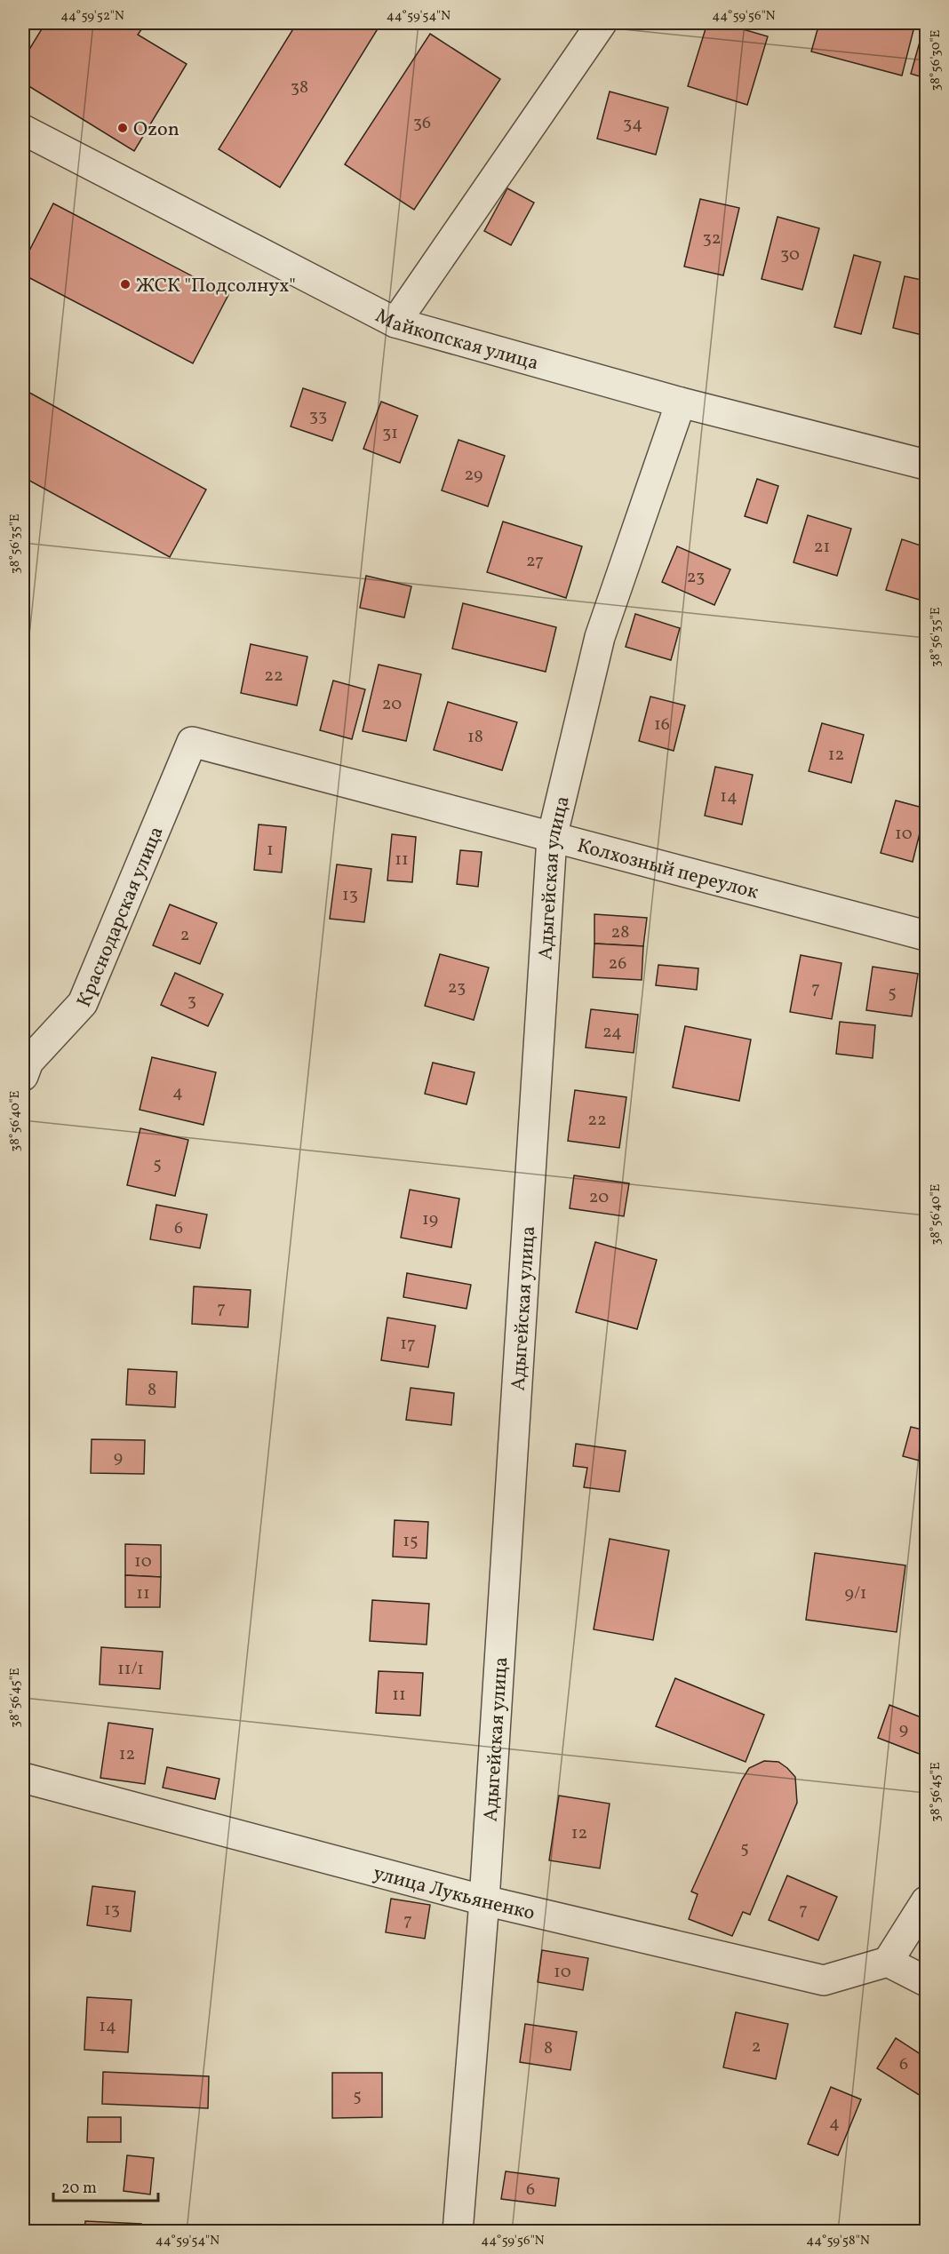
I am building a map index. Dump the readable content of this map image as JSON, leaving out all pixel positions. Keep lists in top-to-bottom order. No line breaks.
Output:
{"streets":{"street":["Майкопская улица","Колхозный переулок","Адыгейская улица","Краснодарская улица","улица Лукьяненко"]},"crossings":[["Майкопская улица","Адыгейская улица"],["Колхозный переулок","Адыгейская улица"],["Колхозный переулок","Краснодарская улица"],["Адыгейская улица","улица Лукьяненко"]],"places":["Ozon","ЖСК \"Подсолнух\""],"house_numbers":["38","36","34","32","30","33","31","29","21","27","23","22","20","16","18","12","14","10","1","11","13","28","2","26","23","7","5","3","24","4","22","5","20","19","6","7","17","8","9","15","10","11","9/1","11/1","11","9","12","12","5","13","7","7","10","14","2","8","6","5","4","6"],"scale_bar":"20 m","coordinates":["44°59'52\"N","44°59'54\"N","44°59'56\"N","38°56'30\"E","38°56'35\"E","38°56'40\"E","38°56'45\"E","44°59'58\"N"]}
